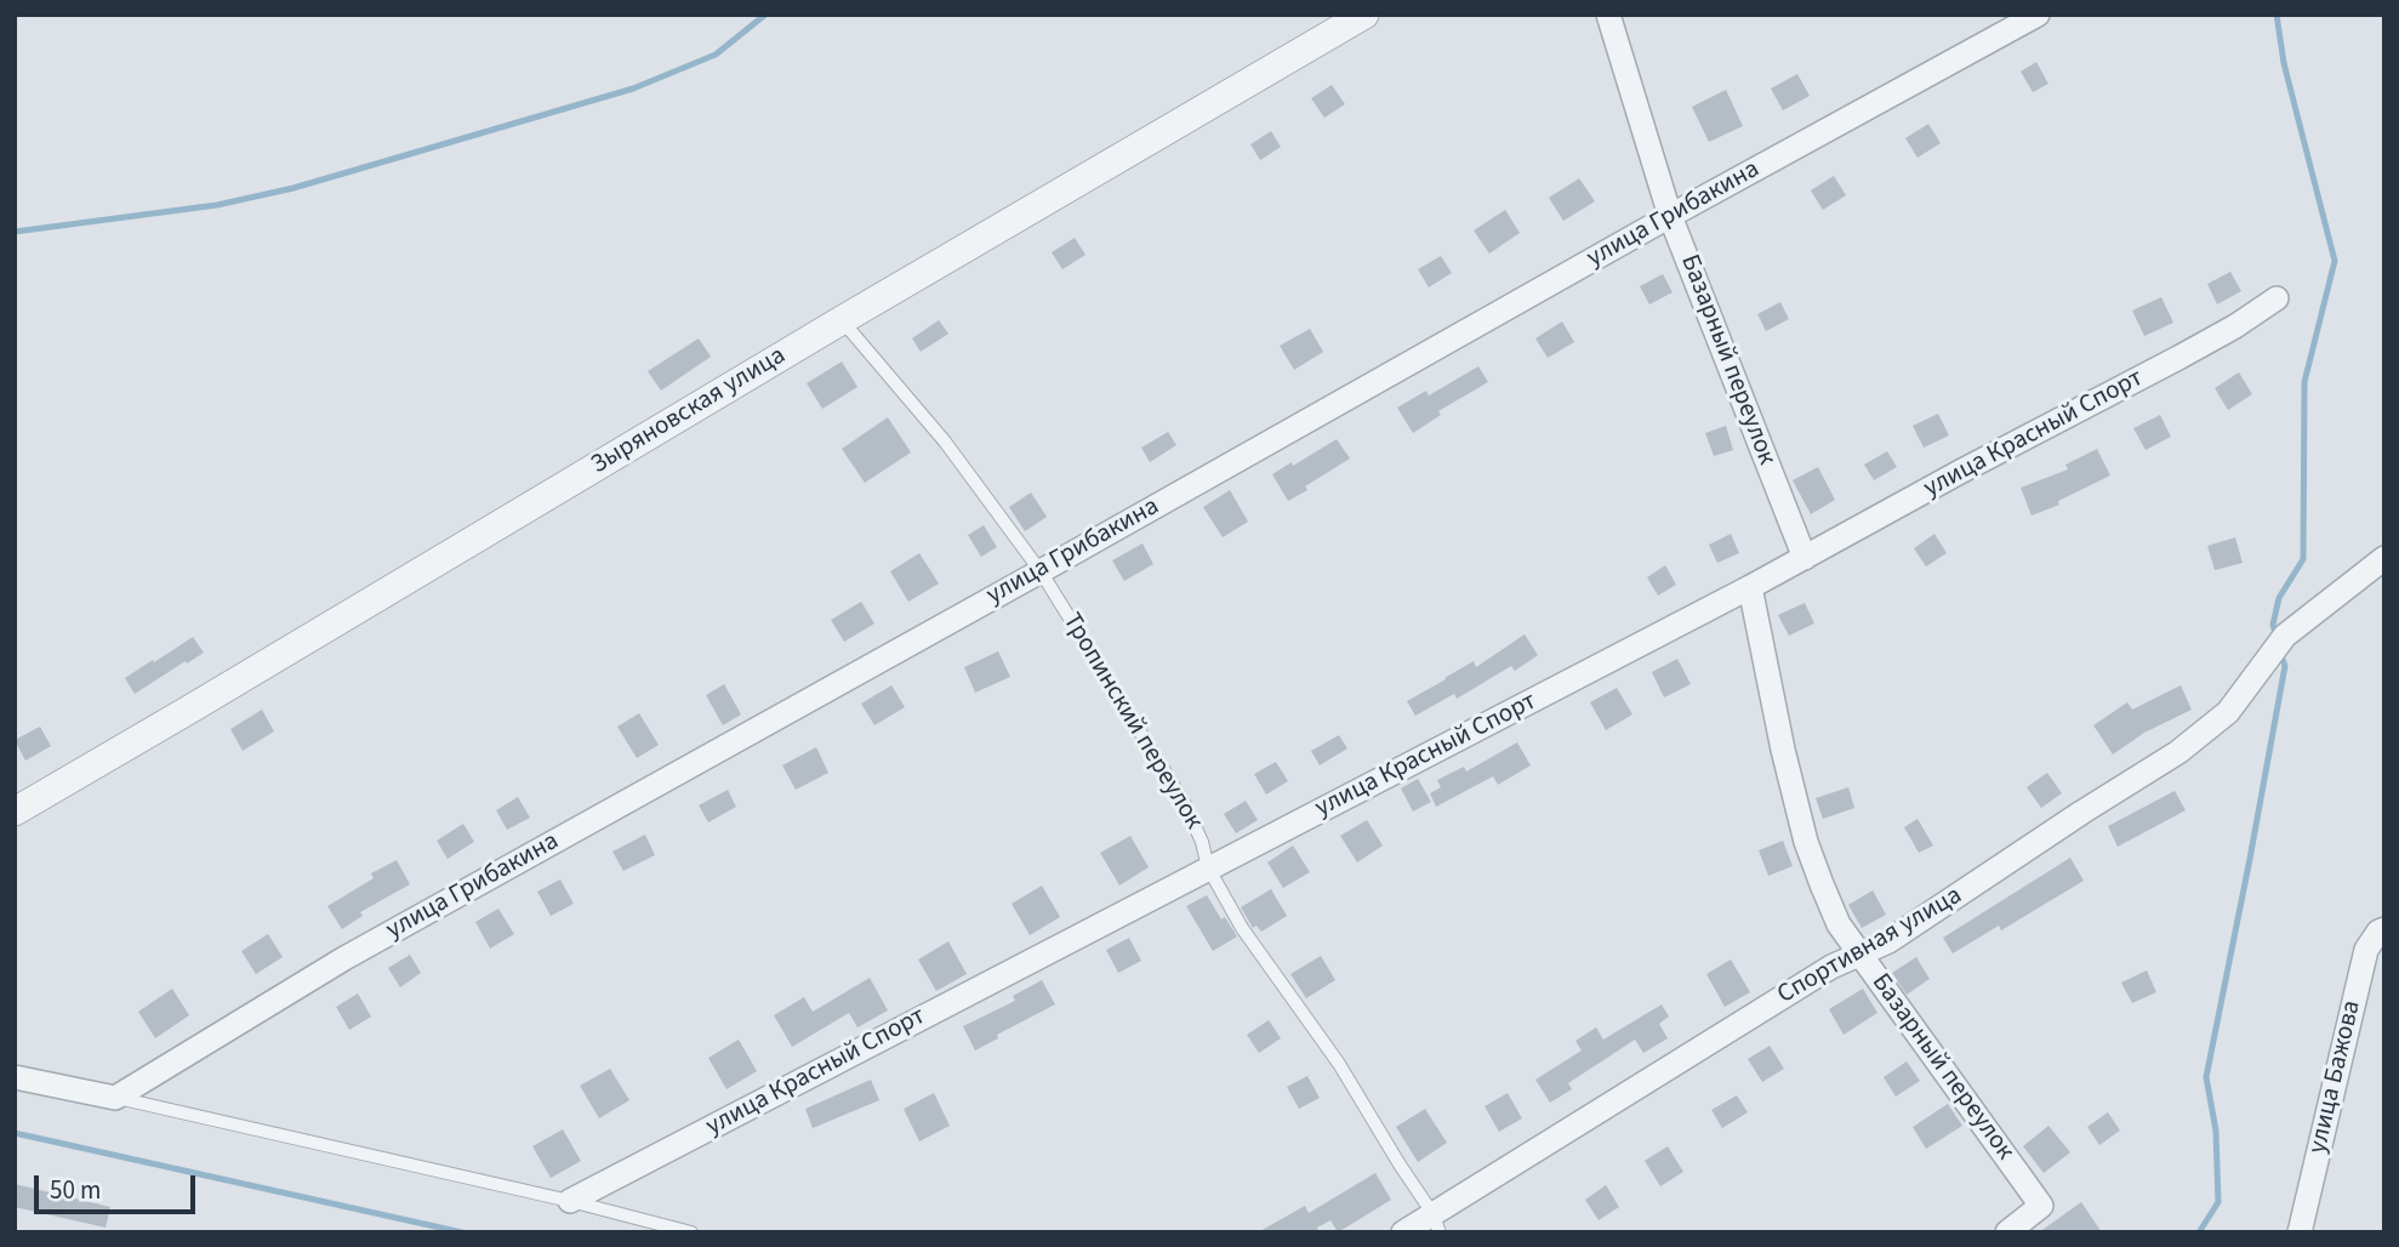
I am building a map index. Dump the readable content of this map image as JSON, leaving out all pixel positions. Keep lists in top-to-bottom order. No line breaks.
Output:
{"streets":{"street":["улица Грибакина","Базарный переулок","Зыряновская улица","улица Красный Спорт","Спортивная улица","улица Бажова"],"lane":["Тропинский переулок"]},"crossings":[["улица Грибакина","Базарный переулок"],["улица Грибакина","Тропинский переулок"],["Базарный переулок","улица Красный Спорт"],["Базарный переулок","Спортивная улица"],["Зыряновская улица","Тропинский переулок"],["улица Красный Спорт","Тропинский переулок"],["Тропинский переулок","Спортивная улица"]],"scale_bar":"50 m"}
